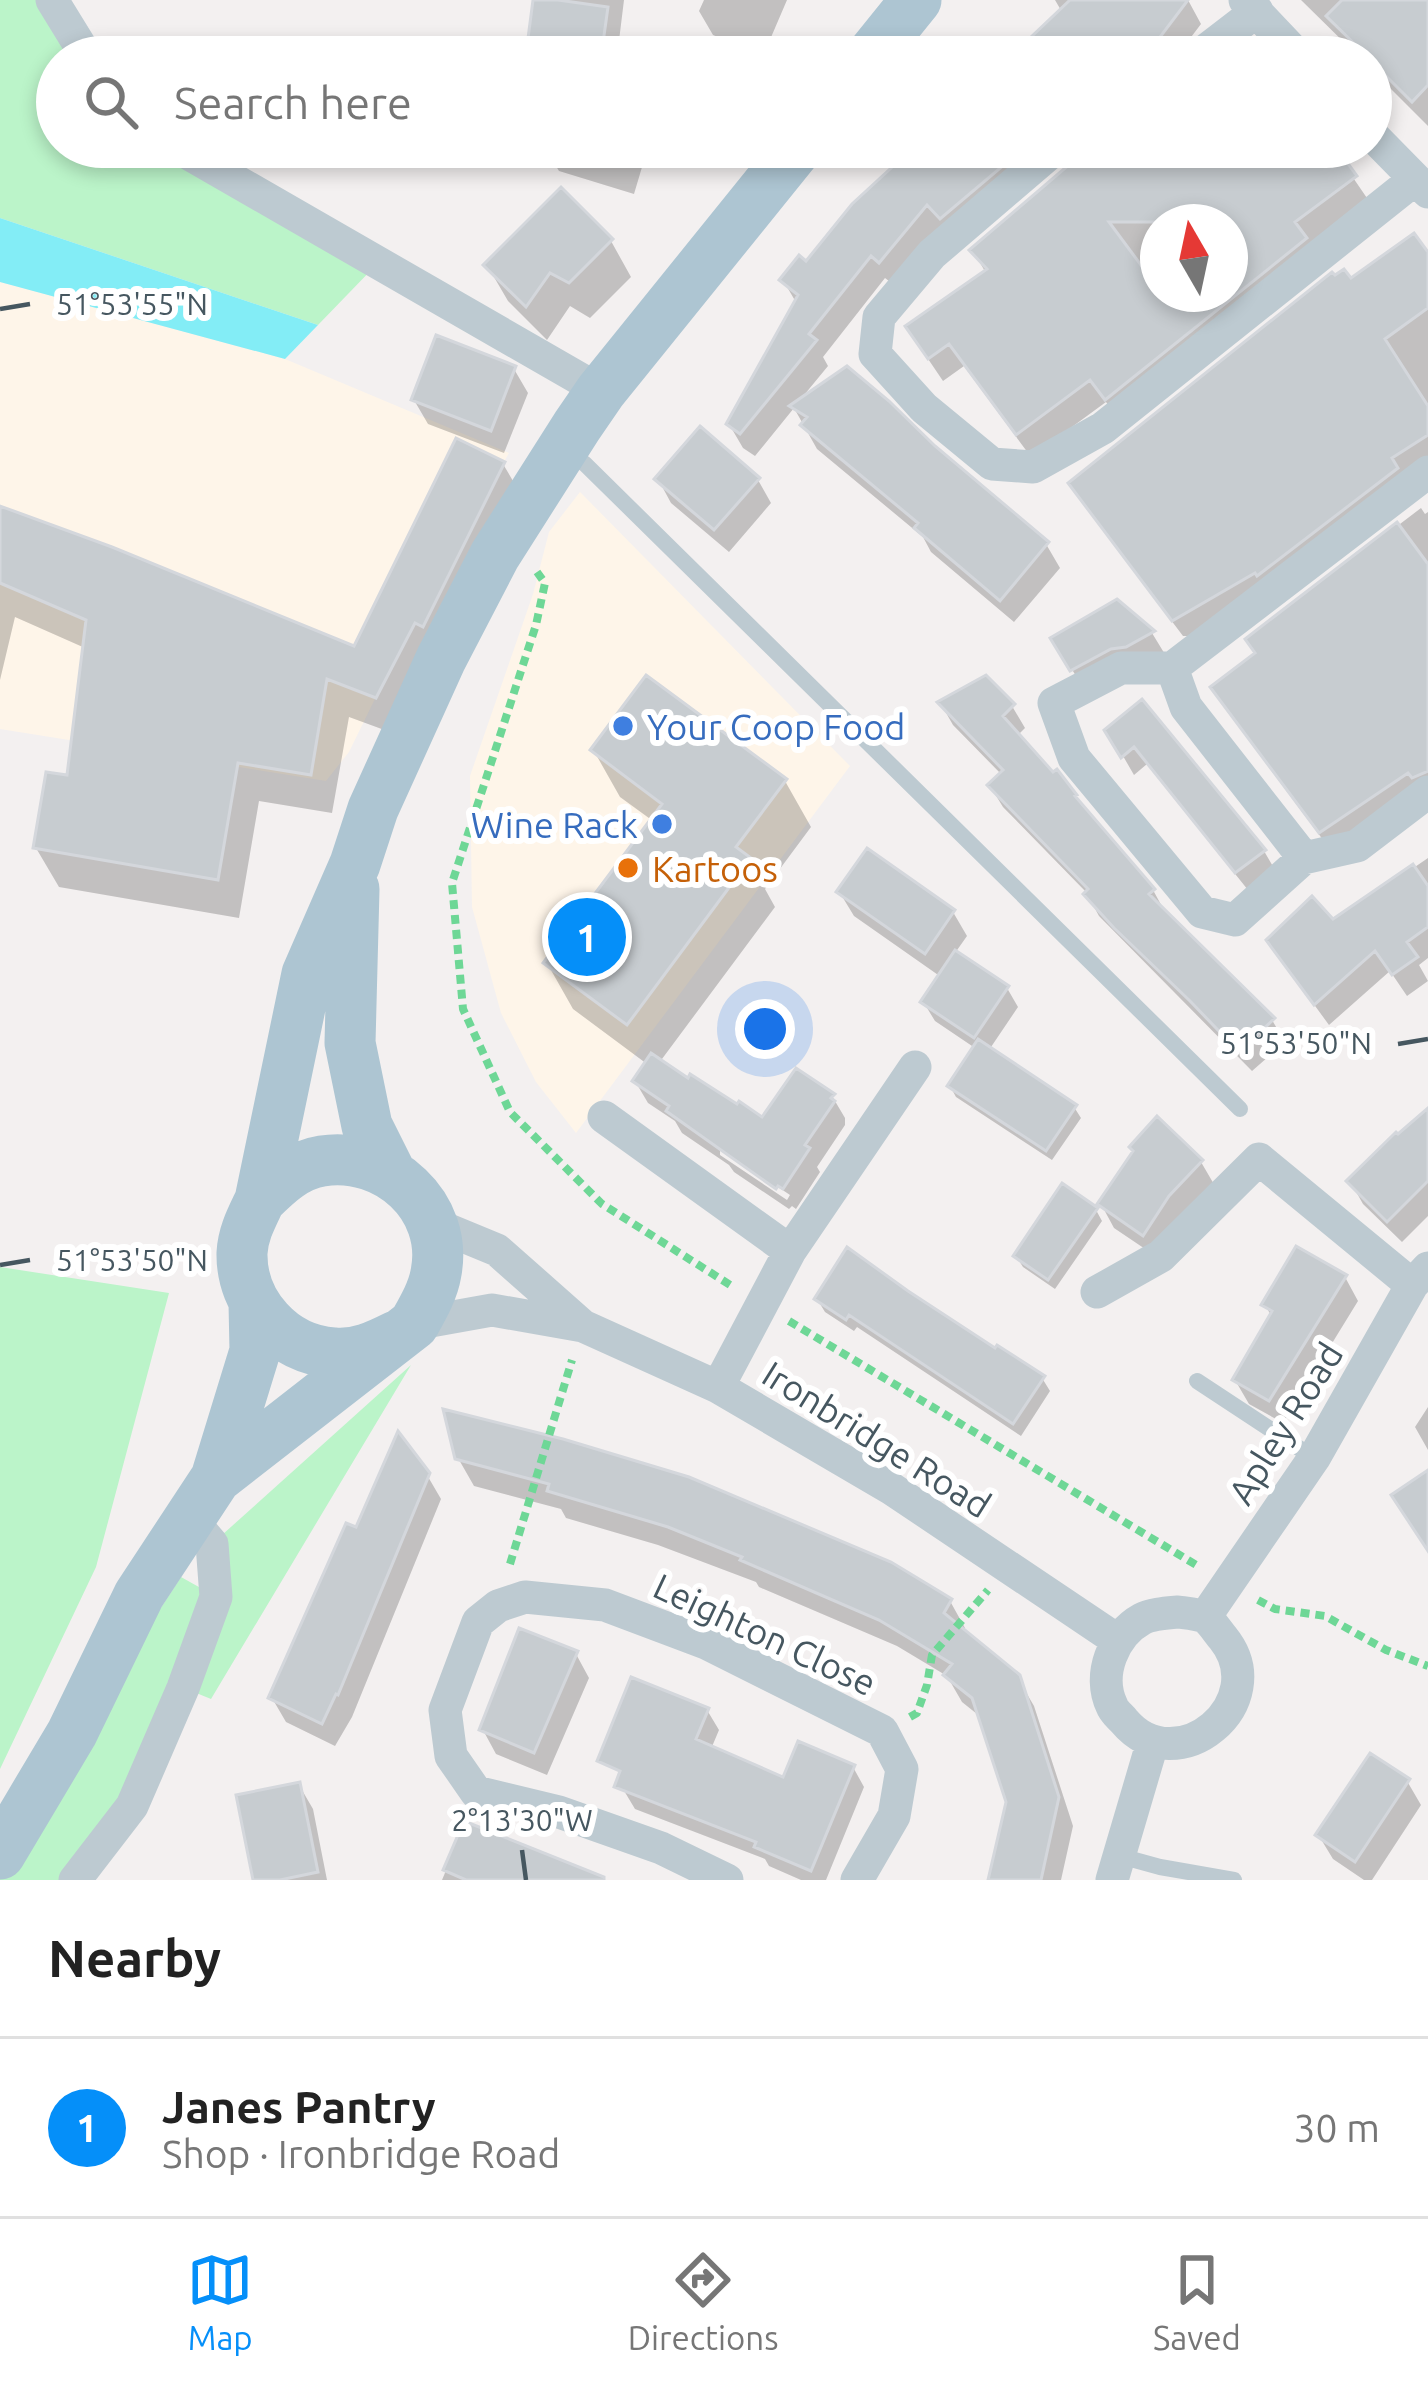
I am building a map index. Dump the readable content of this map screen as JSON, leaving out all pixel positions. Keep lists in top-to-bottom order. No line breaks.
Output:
{"streets":{"street":["Apley Road","Ironbridge Road","Leighton Close"]},"crossings":[["Apley Road","Ironbridge Road"]],"places":["Your Coop Food","Wine Rack","Kartoos"],"north":"top","page":{"search":"Search here","pins":"1","heading":"Nearby","list":[{"mark":"1","name":"Janes Pantry","note":"Shop · Ironbridge Road","value":"30 m"}],"nav":["Map","Directions","Saved"]},"coordinates":["51°53'55\"N","51°53'50\"N","2°13'30\"W"]}
